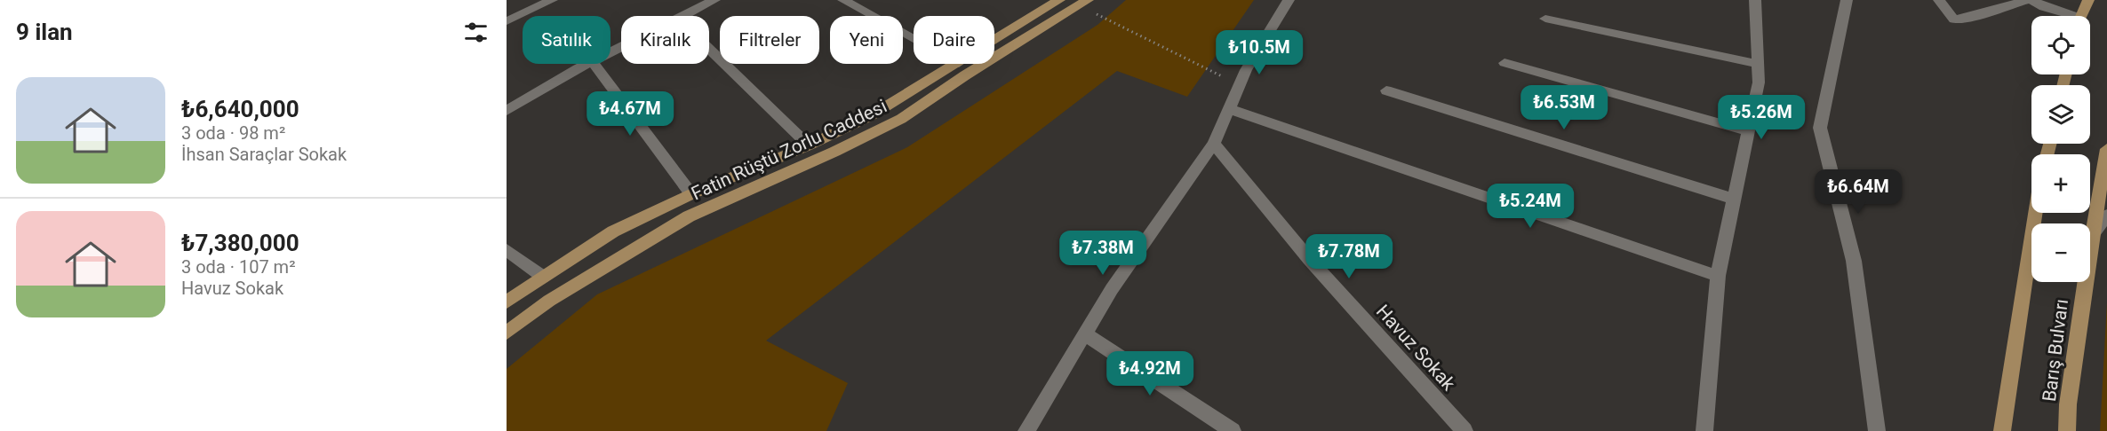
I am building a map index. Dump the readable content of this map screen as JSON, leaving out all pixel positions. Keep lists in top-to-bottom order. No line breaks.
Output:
{"streets":{"main road":["Fatin Rüştü Zorlu Caddesi","Barış Bulvarı"],"street":["Havuz Sokak"]},"page":{"heading":"9 ilan","map_buttons":["+","−"],"chip":["Satılık","Kiralık","Filtreler","Yeni","Daire"],"price":["₺10.5M","₺6.53M","₺4.67M","₺5.26M","₺6.64M","₺5.24M","₺7.38M","₺7.78M","₺4.92M"],"list":[{"name":"₺6,640,000","note":"3 oda · 98 m² · İhsan Saraçlar Sokak"},{"name":"₺7,380,000","note":"3 oda · 107 m² · Havuz Sokak"}]}}
